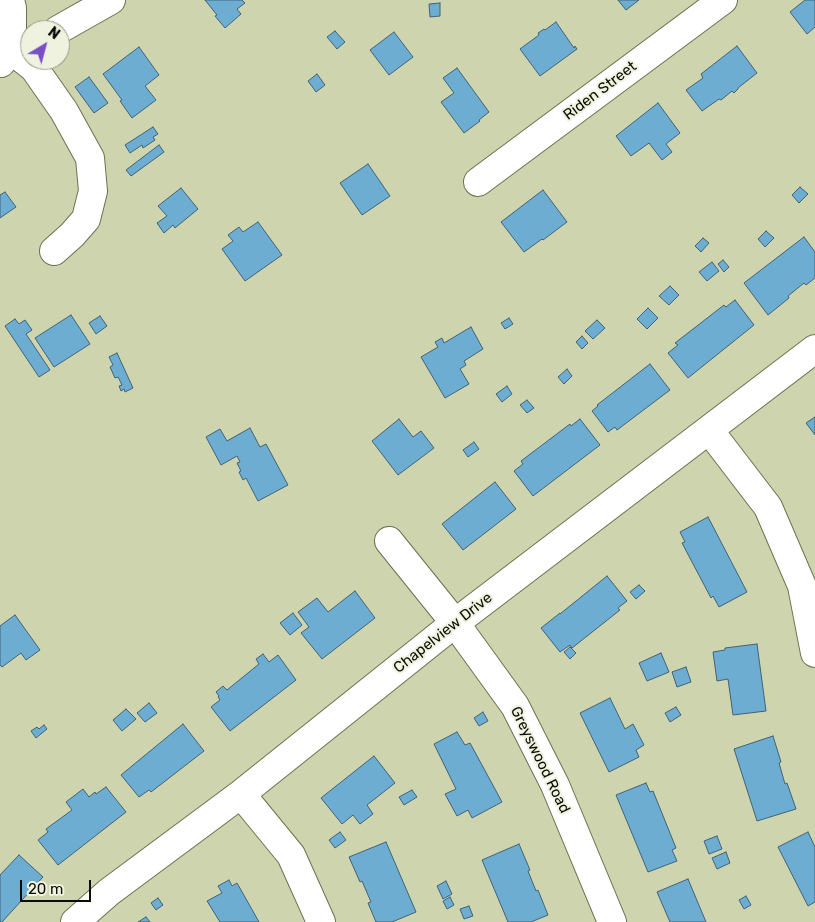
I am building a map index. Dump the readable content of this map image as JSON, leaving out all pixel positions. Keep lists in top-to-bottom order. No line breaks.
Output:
{"streets":{"street":["Riden Street","Chapelview Drive","Greyswood Road"]},"crossings":[["Chapelview Drive","Greyswood Road"]],"scale_bar":"20 m","north":"top right"}
